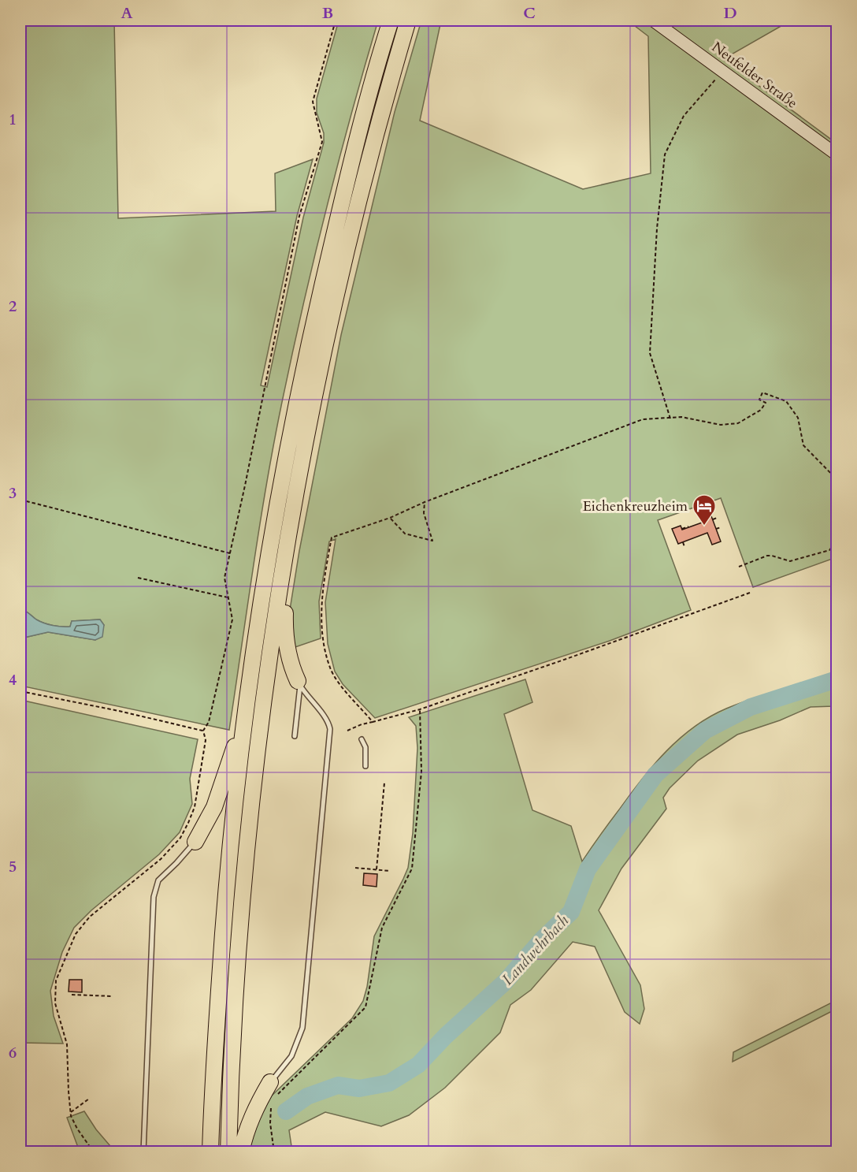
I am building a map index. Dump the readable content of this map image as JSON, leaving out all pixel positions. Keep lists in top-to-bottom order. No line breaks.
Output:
{"streets":{"main road":["Neufelder Straße"]},"water":["Landwehrbach"],"places":{"hotel":["Eichenkreuzheim"]},"grid":{"columns":["A","B","C","D"],"rows":["1","2","3","4","5","6"]}}
